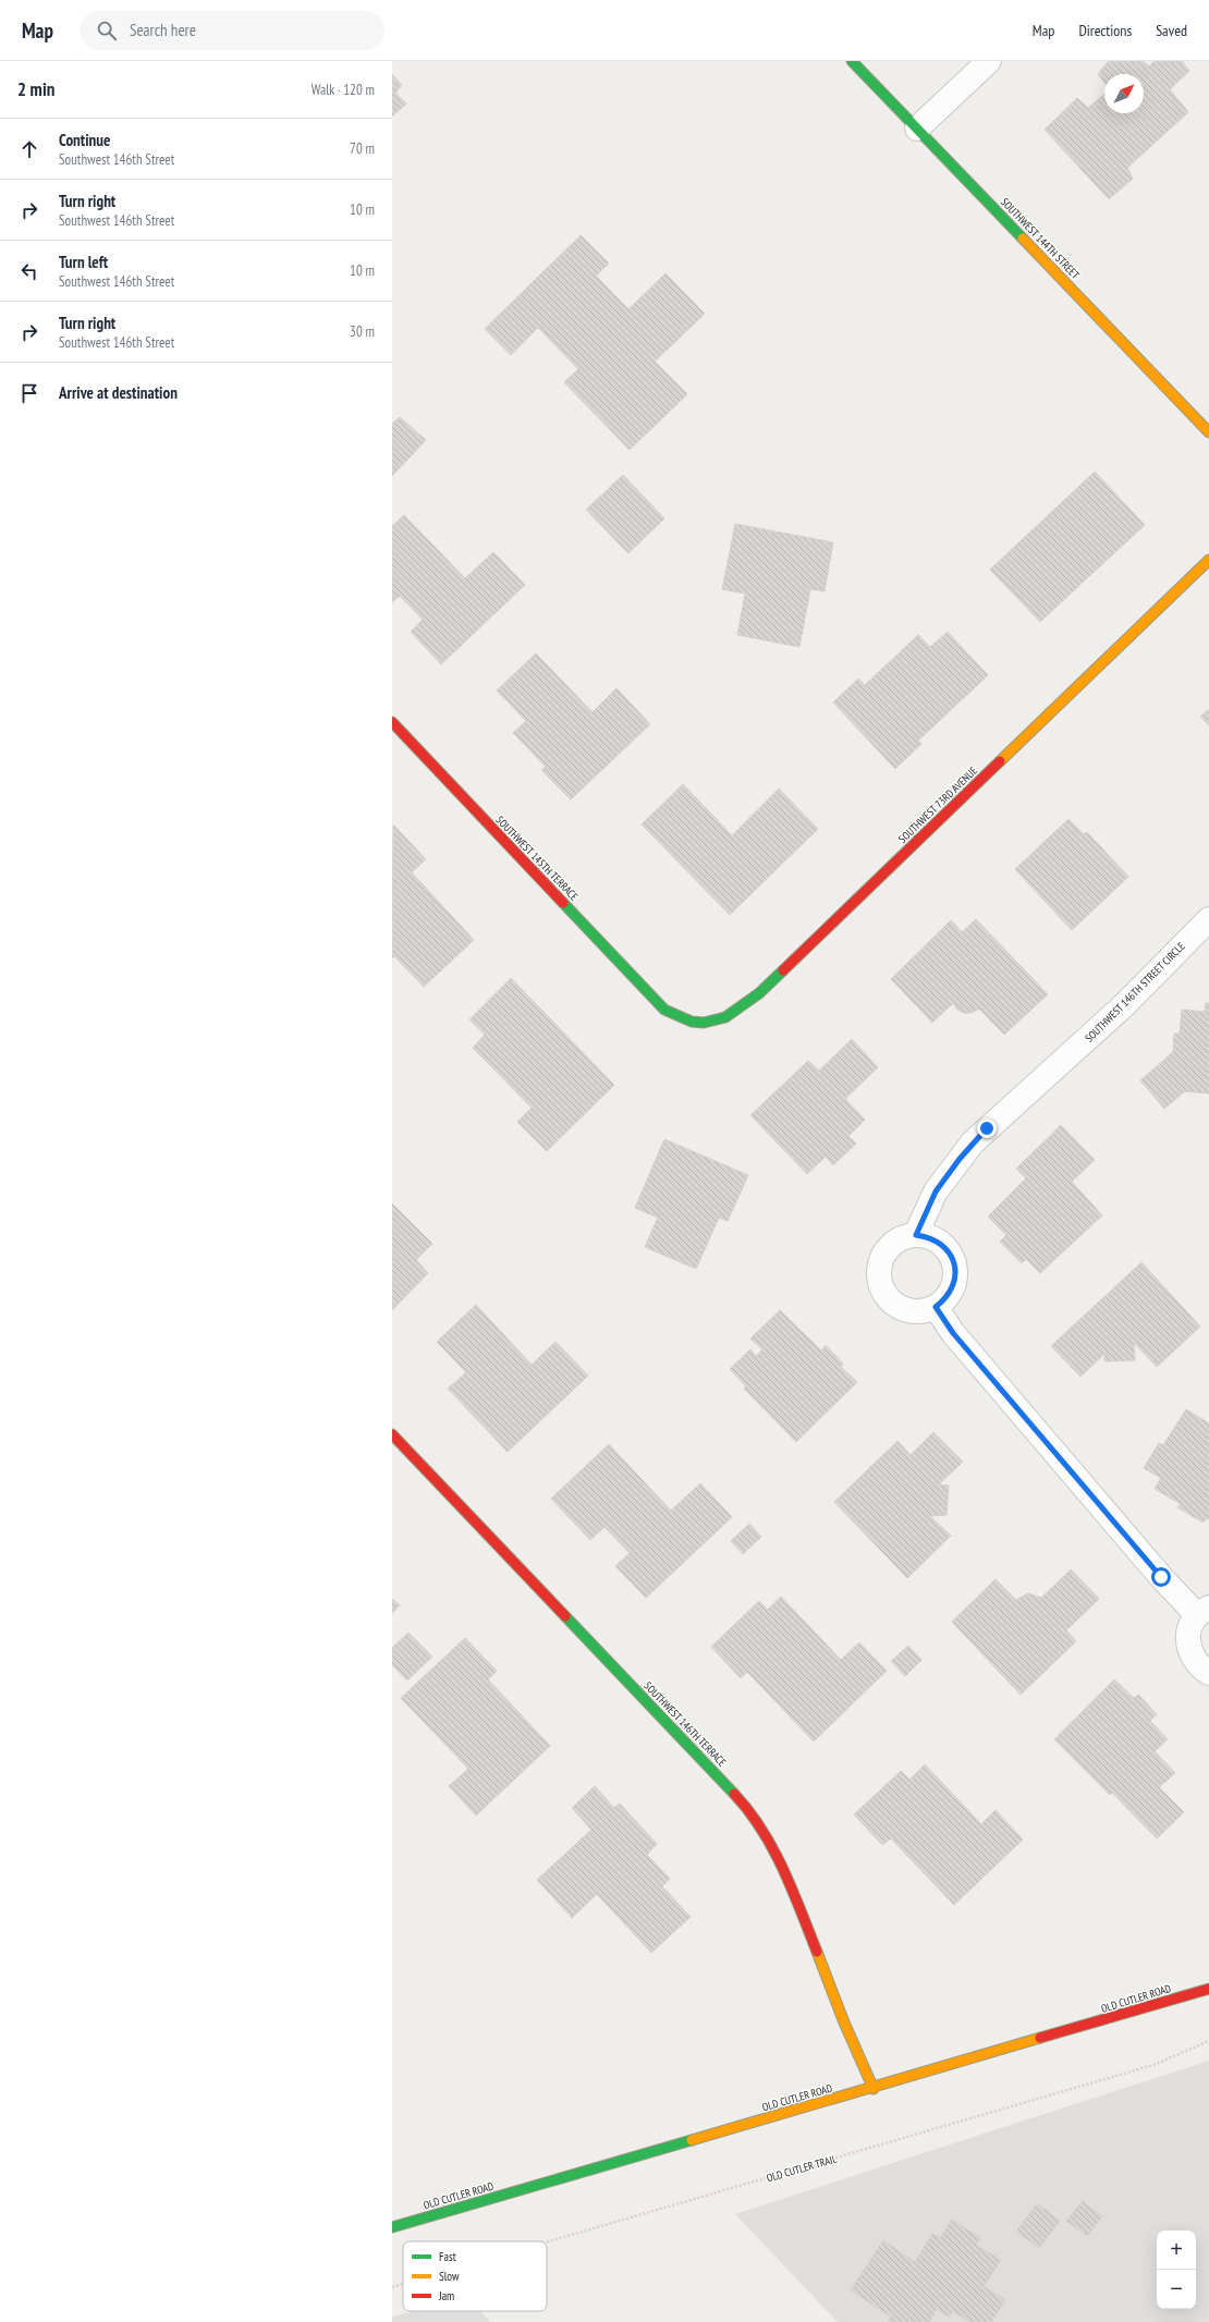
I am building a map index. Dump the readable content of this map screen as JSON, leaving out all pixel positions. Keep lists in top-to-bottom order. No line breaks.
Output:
{"streets":{"street":["SOUTHWEST 144TH STREET","SOUTHWEST 73RD AVENUE","SOUTHWEST 145TH TERRACE","SOUTHWEST 146TH STREET CIRCLE","SOUTHWEST 146TH TERRACE","OLD CUTLER ROAD"],"path":["OLD CUTLER TRAIL"]},"crossings":[["SOUTHWEST 73RD AVENUE","SOUTHWEST 145TH TERRACE"],["SOUTHWEST 146TH TERRACE","OLD CUTLER ROAD"]],"legend":["Fast","Slow","Jam"],"north":"top right","page":{"header":"Map","search":"Search here","nav":["Map","Directions","Saved"],"heading":["2 min","Walk · 120 m"],"list":[["Continue","Southwest 146th Street","70 m"],["Turn right","Southwest 146th Street","10 m"],["Turn left","Southwest 146th Street","10 m"],["Turn right","Southwest 146th Street","30 m"],"Arrive at destination"],"map_buttons":["+","−"]}}
